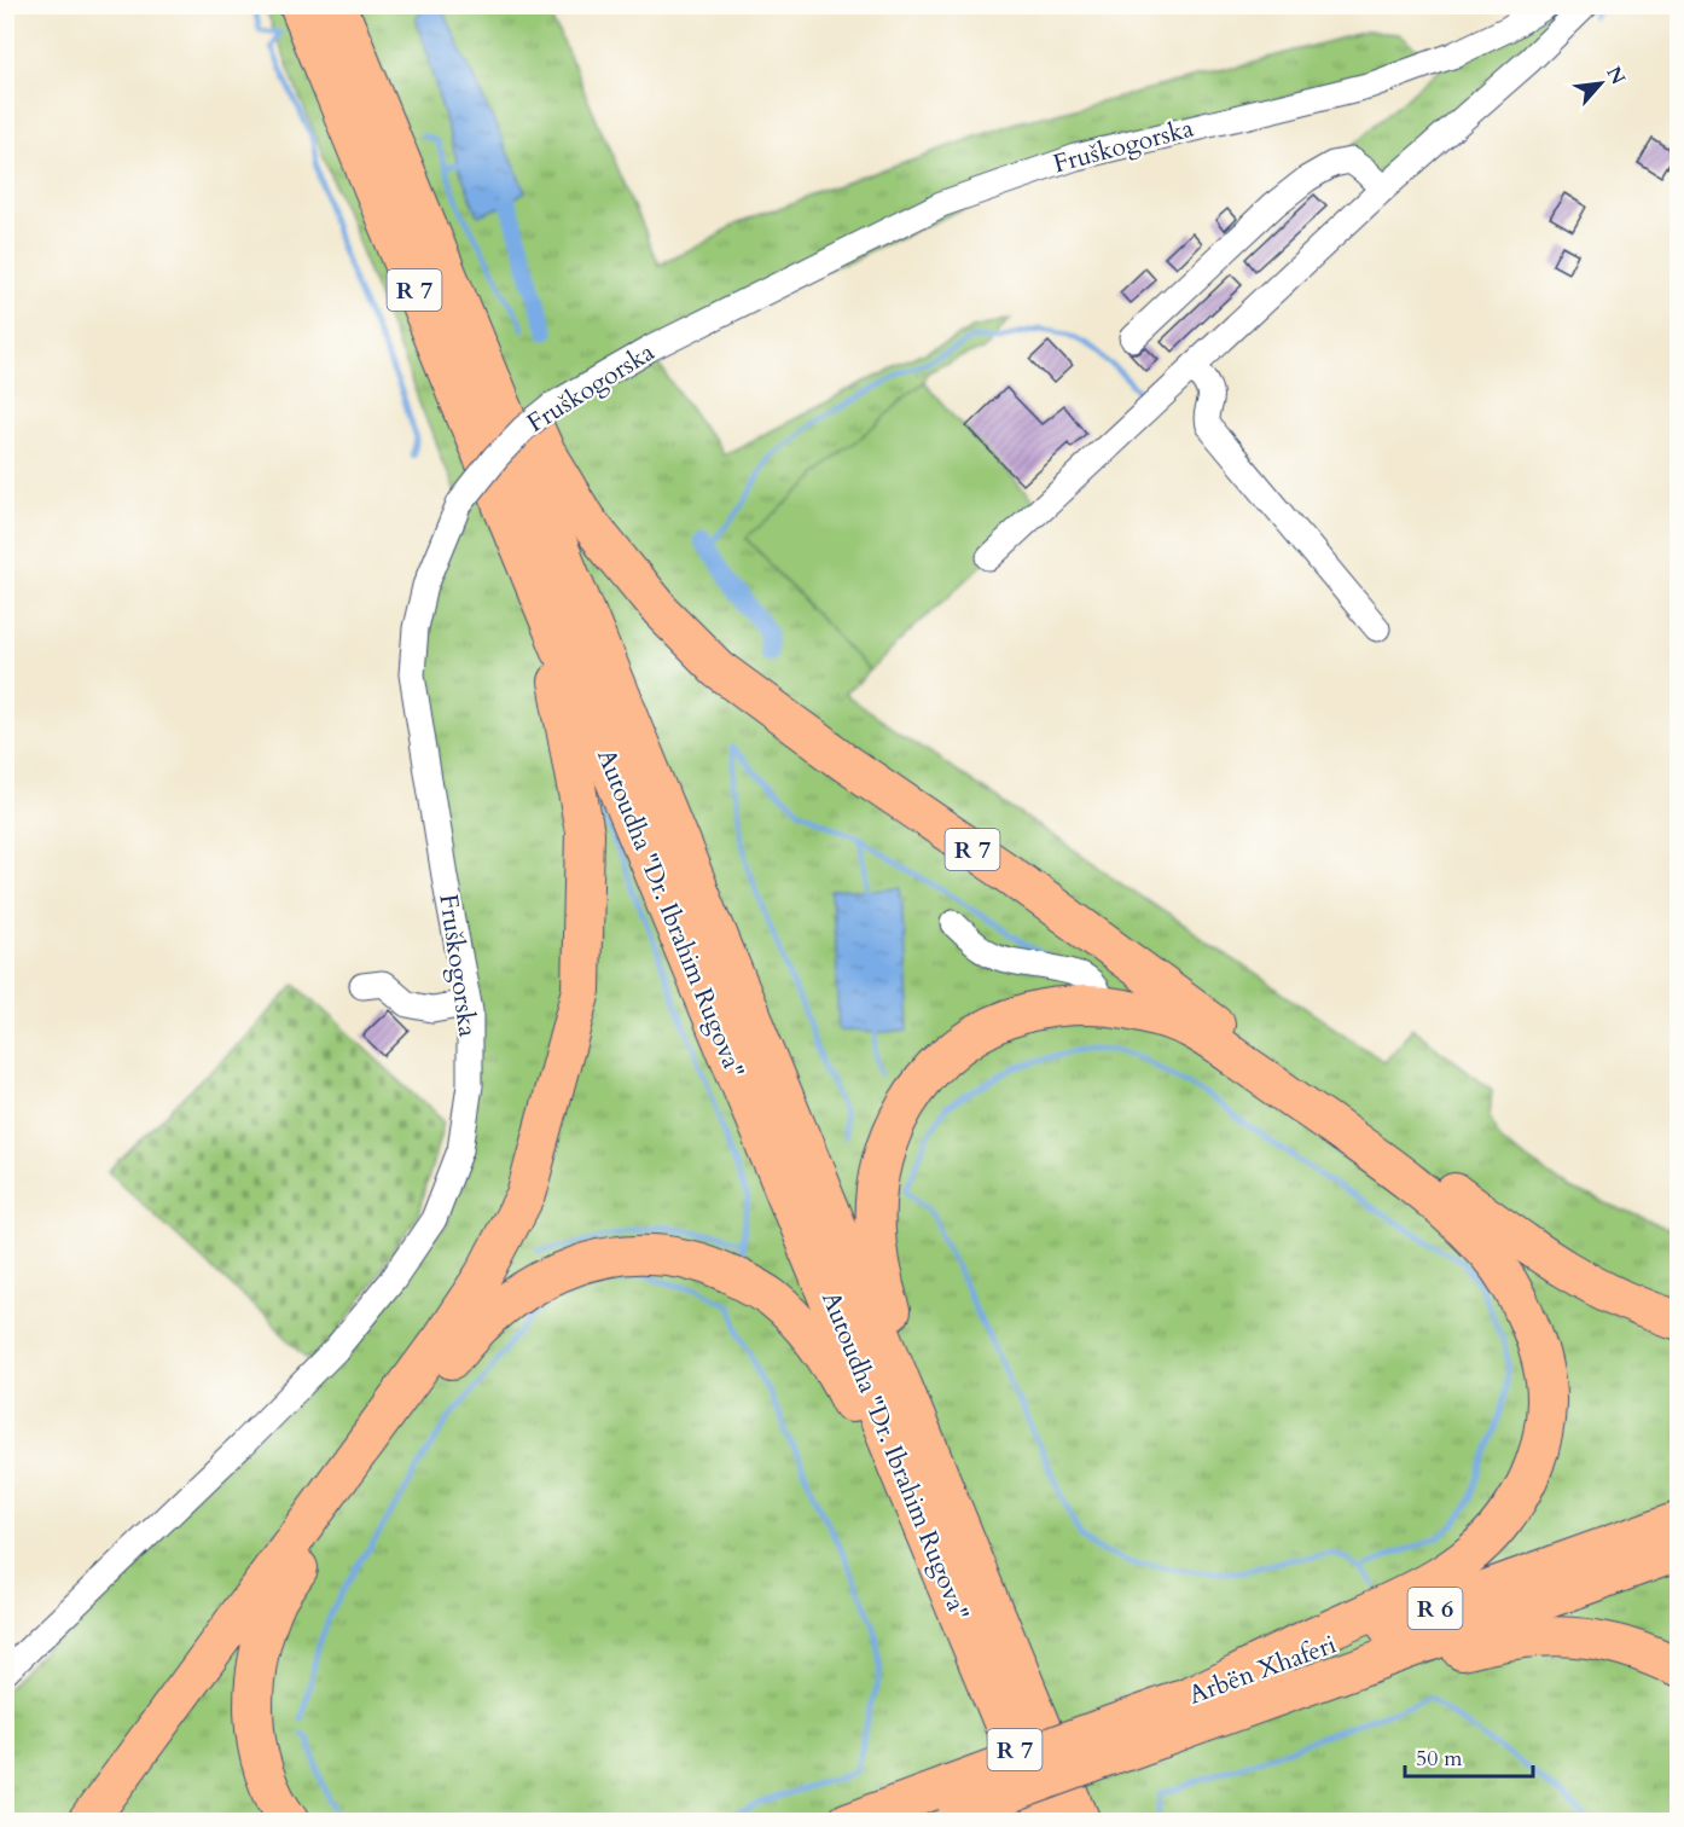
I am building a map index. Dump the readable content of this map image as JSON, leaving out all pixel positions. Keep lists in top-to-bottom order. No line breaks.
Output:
{"streets":{"highway":["R 7","Autoudha \"Dr. Ibrahim Rugova\"","R 6","Arbën Xhaferi"],"street":["Fruškogorska"]},"scale_bar":"50 m","north":"top right"}
